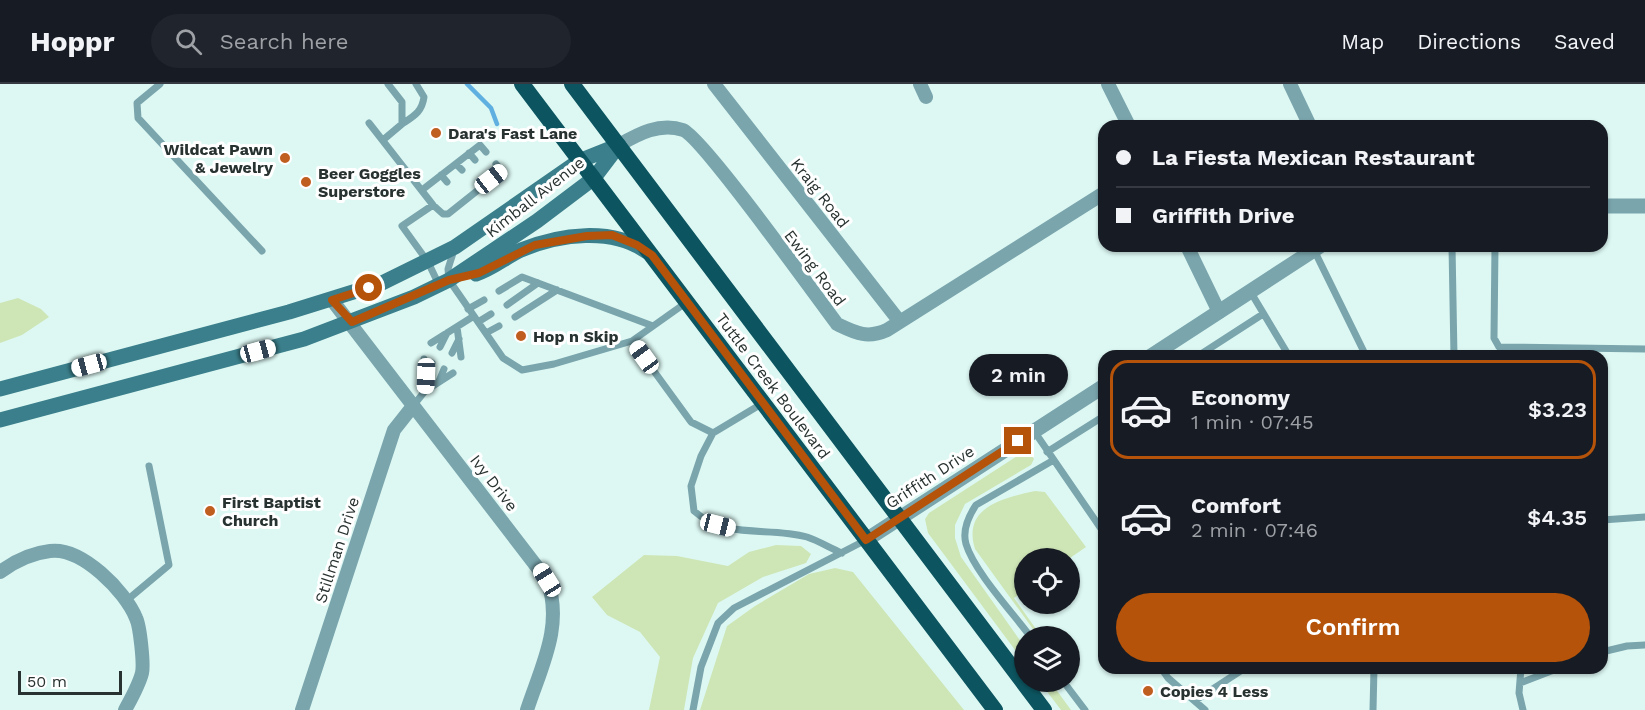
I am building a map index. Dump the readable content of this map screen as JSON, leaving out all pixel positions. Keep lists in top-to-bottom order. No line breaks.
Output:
{"streets":{"highway":["Tuttle Creek Boulevard"],"main road":["Kimball Avenue"],"street":["Kraig Road","Ewing Road","Griffith Drive","Ivy Drive","Stillman Drive"]},"crossings":[["Kraig Road","Ewing Road"],["Kimball Avenue","Ewing Road"],["Kimball Avenue","Tuttle Creek Boulevard"],["Kimball Avenue","Ivy Drive"],["Ewing Road","Tuttle Creek Boulevard"],["Tuttle Creek Boulevard","Griffith Drive"],["Ivy Drive","Stillman Drive"]],"places":["Dara's Fast Lane","Wildcat Pawn & Jewelry","Beer Goggles Superstore","Hop n Skip","First Baptist Church","Copies 4 Less"],"scale_bar":"50 m","page":{"header":"Hoppr","search":"Search here","nav":["Map","Directions","Saved"],"banner":["La Fiesta Mexican Restaurant","Griffith Drive"],"bubble":"2 min","list":[{"name":"Economy","note":"1 min · 07:45","value":"$3.23"},{"name":"Comfort","note":"2 min · 07:46","value":"$4.35"}],"buttons":"Confirm","scale":"50 m"}}
